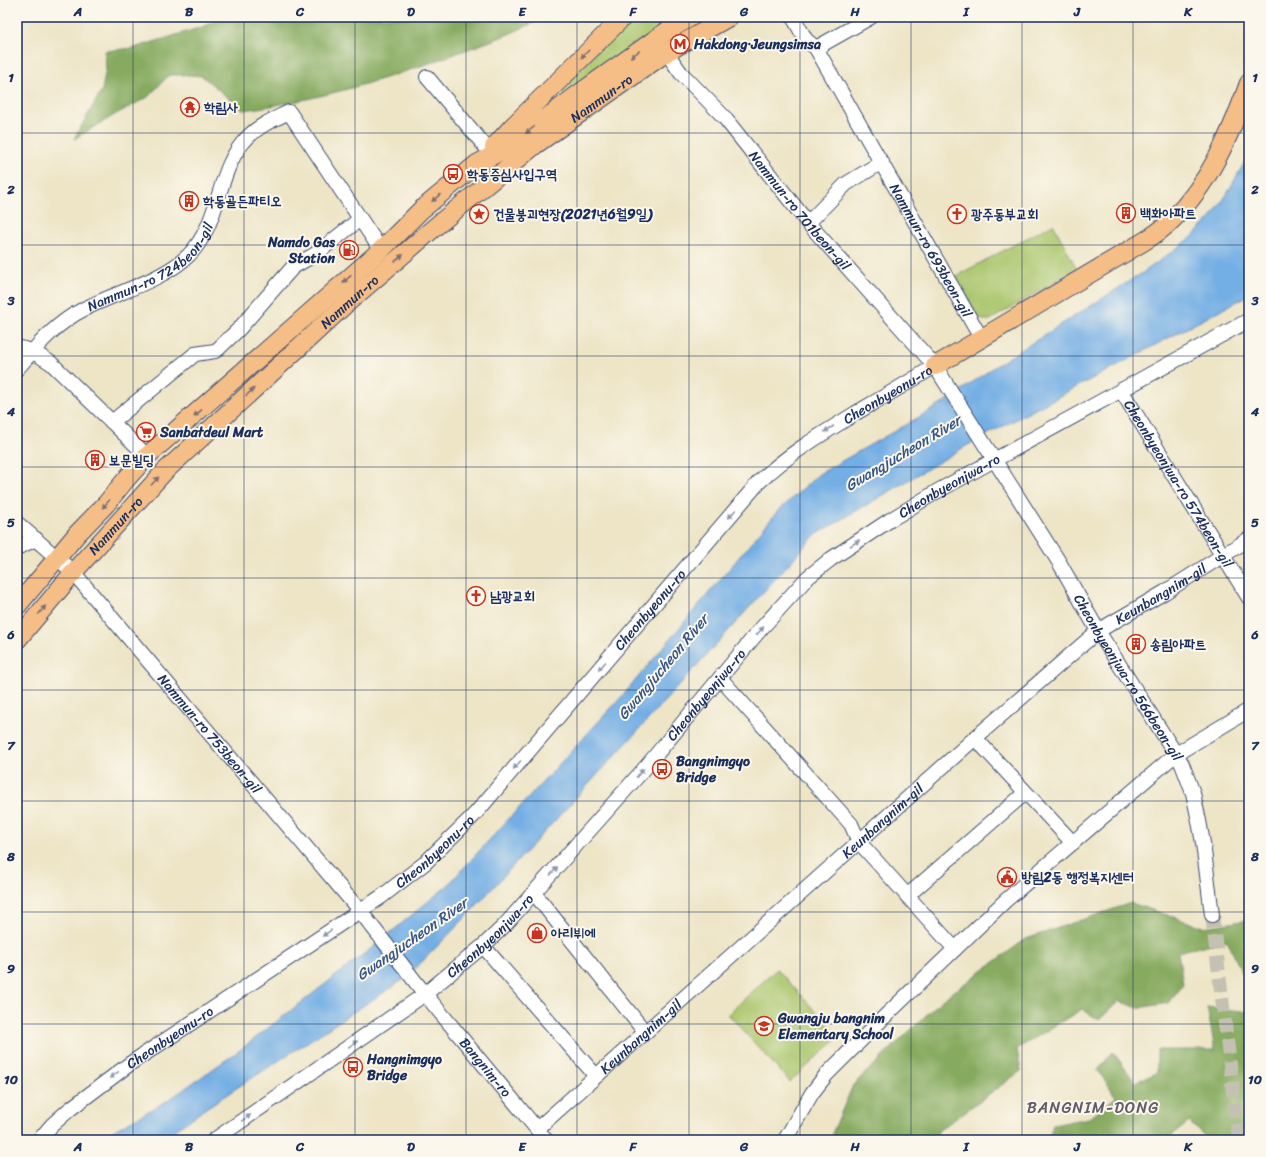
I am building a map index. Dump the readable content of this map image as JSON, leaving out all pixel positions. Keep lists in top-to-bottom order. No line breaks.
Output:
{"streets":{"main road":["Nammun-ro","Cheonbyeonu-ro"],"street":["Nammun-ro 701beon-gil","Nammun-ro 693beon-gil","Nammun-ro 724beon-gil","Cheonbyeonjwa-ro 574beon-gil","Cheonbyeonjwa-ro","Keunbangnim-gil","Cheonbyeonjwa-ro 566beon-gil","Nammun-ro 753beon-gil","Bangnim-ro"]},"crossings":[["Nammun-ro","Nammun-ro 701beon-gil"],["Nammun-ro","Nammun-ro 724beon-gil"],["Nammun-ro","Nammun-ro 753beon-gil"],["Nammun-ro 701beon-gil","Cheonbyeonu-ro"],["Nammun-ro 701beon-gil","Cheonbyeonjwa-ro"],["Nammun-ro 701beon-gil","Cheonbyeonjwa-ro 566beon-gil"],["Nammun-ro 693beon-gil","Cheonbyeonu-ro"],["Cheonbyeonu-ro","Nammun-ro 753beon-gil"],["Cheonbyeonjwa-ro 574beon-gil","Cheonbyeonjwa-ro"],["Cheonbyeonjwa-ro 574beon-gil","Keunbangnim-gil"],["Cheonbyeonjwa-ro","Cheonbyeonjwa-ro 566beon-gil"],["Cheonbyeonjwa-ro","Nammun-ro 753beon-gil"],["Cheonbyeonjwa-ro","Bangnim-ro"],["Keunbangnim-gil","Cheonbyeonjwa-ro 566beon-gil"],["Keunbangnim-gil","Bangnim-ro"],["Nammun-ro 753beon-gil","Bangnim-ro"]],"one_way":["Cheonbyeonu-ro","Cheonbyeonjwa-ro"],"districts":["BANGNIM-DONG"],"water":["Gwangjucheon River"],"places":{"metro station":["Hakdong·Jeungsimsa"],"temple":["학림사"],"bus stop":["학동증심사입구역","Bangnimgyo Bridge","Hangnimgyo Bridge"],"building":["학동골든파티오","백화아파트","보문빌딩","송림아파트"],"place":["건물붕괴현장(2021년6월9일)"],"church":["광주동부교회","남광교회"],"fuel station":["Namdo Gas Station"],"supermarket":["Sanbatdeul Mart"],"public building":["방림2동 행정복지센터"],"shop":["아리뷔에"],"school or university":["Gwangju bangnim Elementary School"]},"grid":{"columns":["A","B","C","D","E","F","G","H","I","J","K"],"rows":["1","2","3","4","5","6","7","8","9","10"]}}
